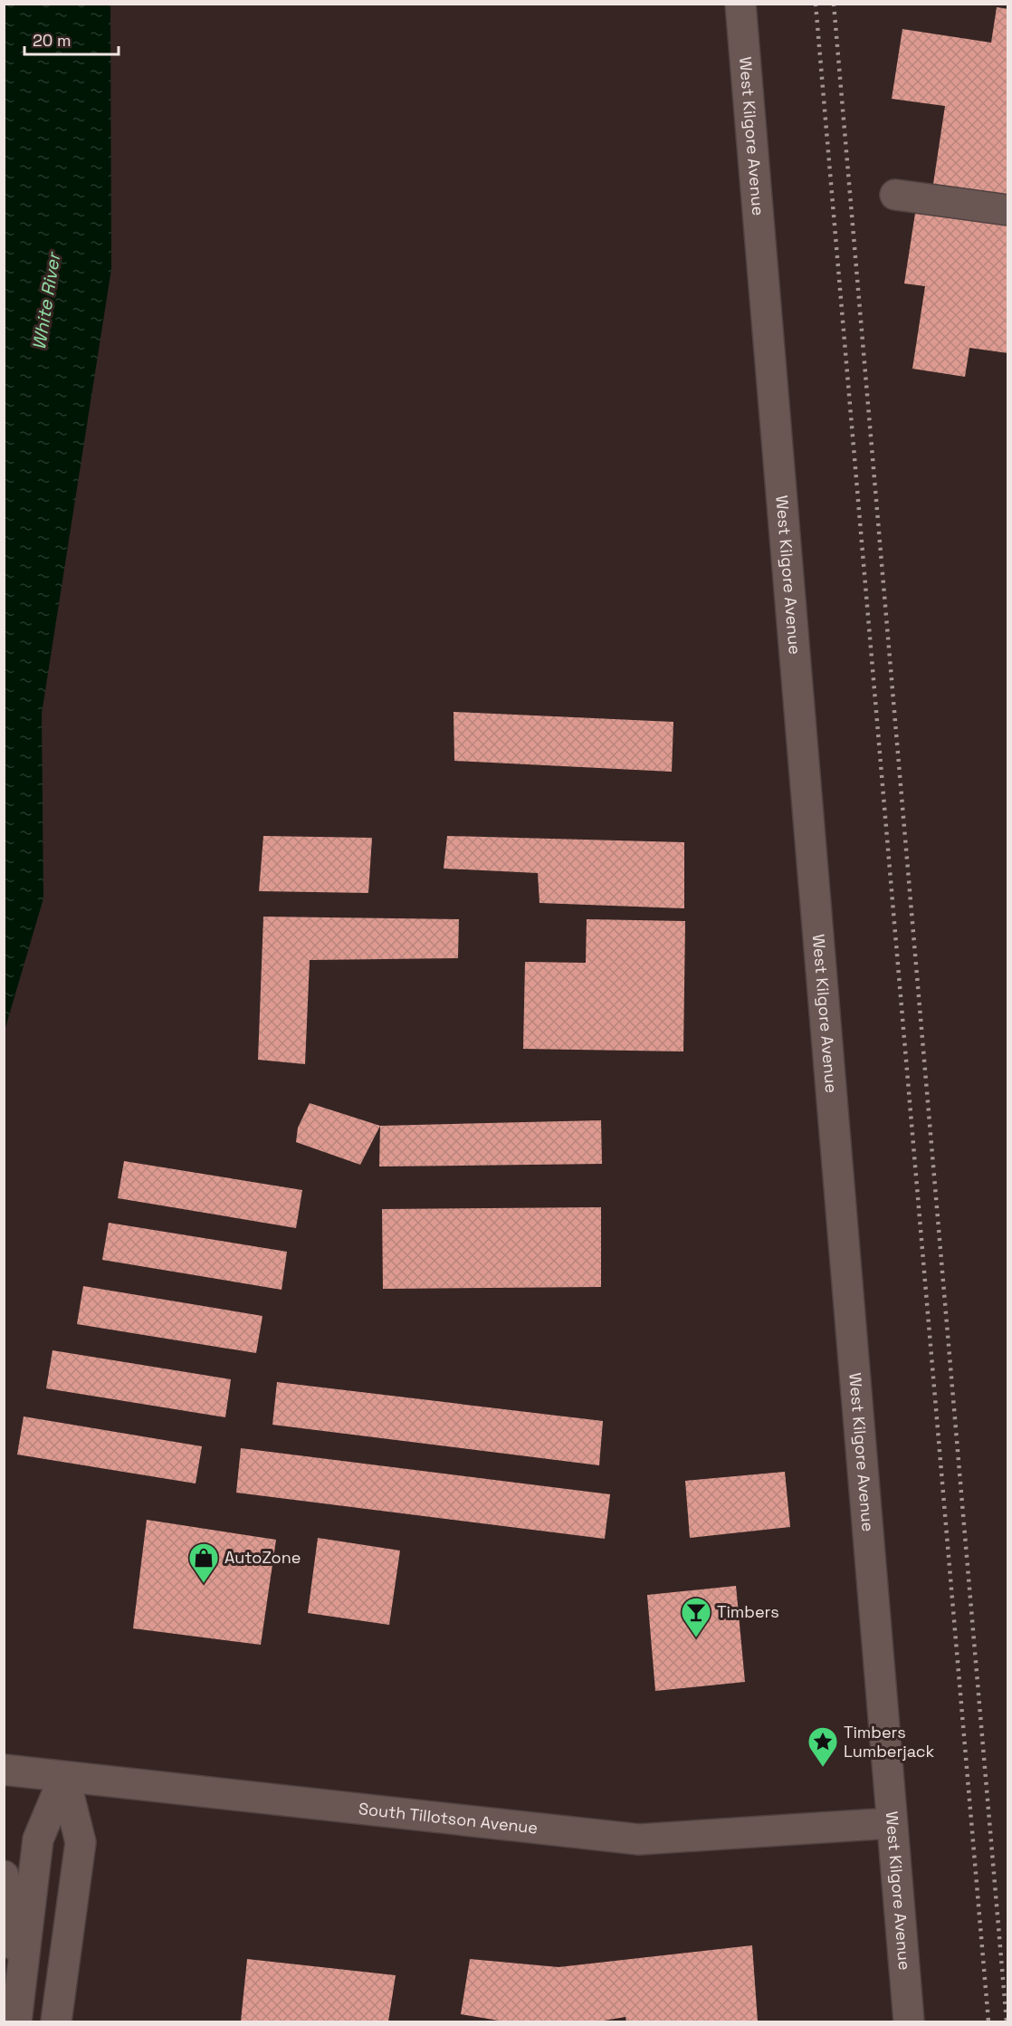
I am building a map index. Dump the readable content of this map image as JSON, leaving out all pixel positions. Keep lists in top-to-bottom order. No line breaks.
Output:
{"streets":{"main road":["West Kilgore Avenue","South Tillotson Avenue"]},"crossings":[["West Kilgore Avenue","South Tillotson Avenue"]],"water":["White River"],"places":{"shop":["AutoZone"],"bar":["Timbers"],"place":["Timbers Lumberjack"]},"scale_bar":"20 m"}
